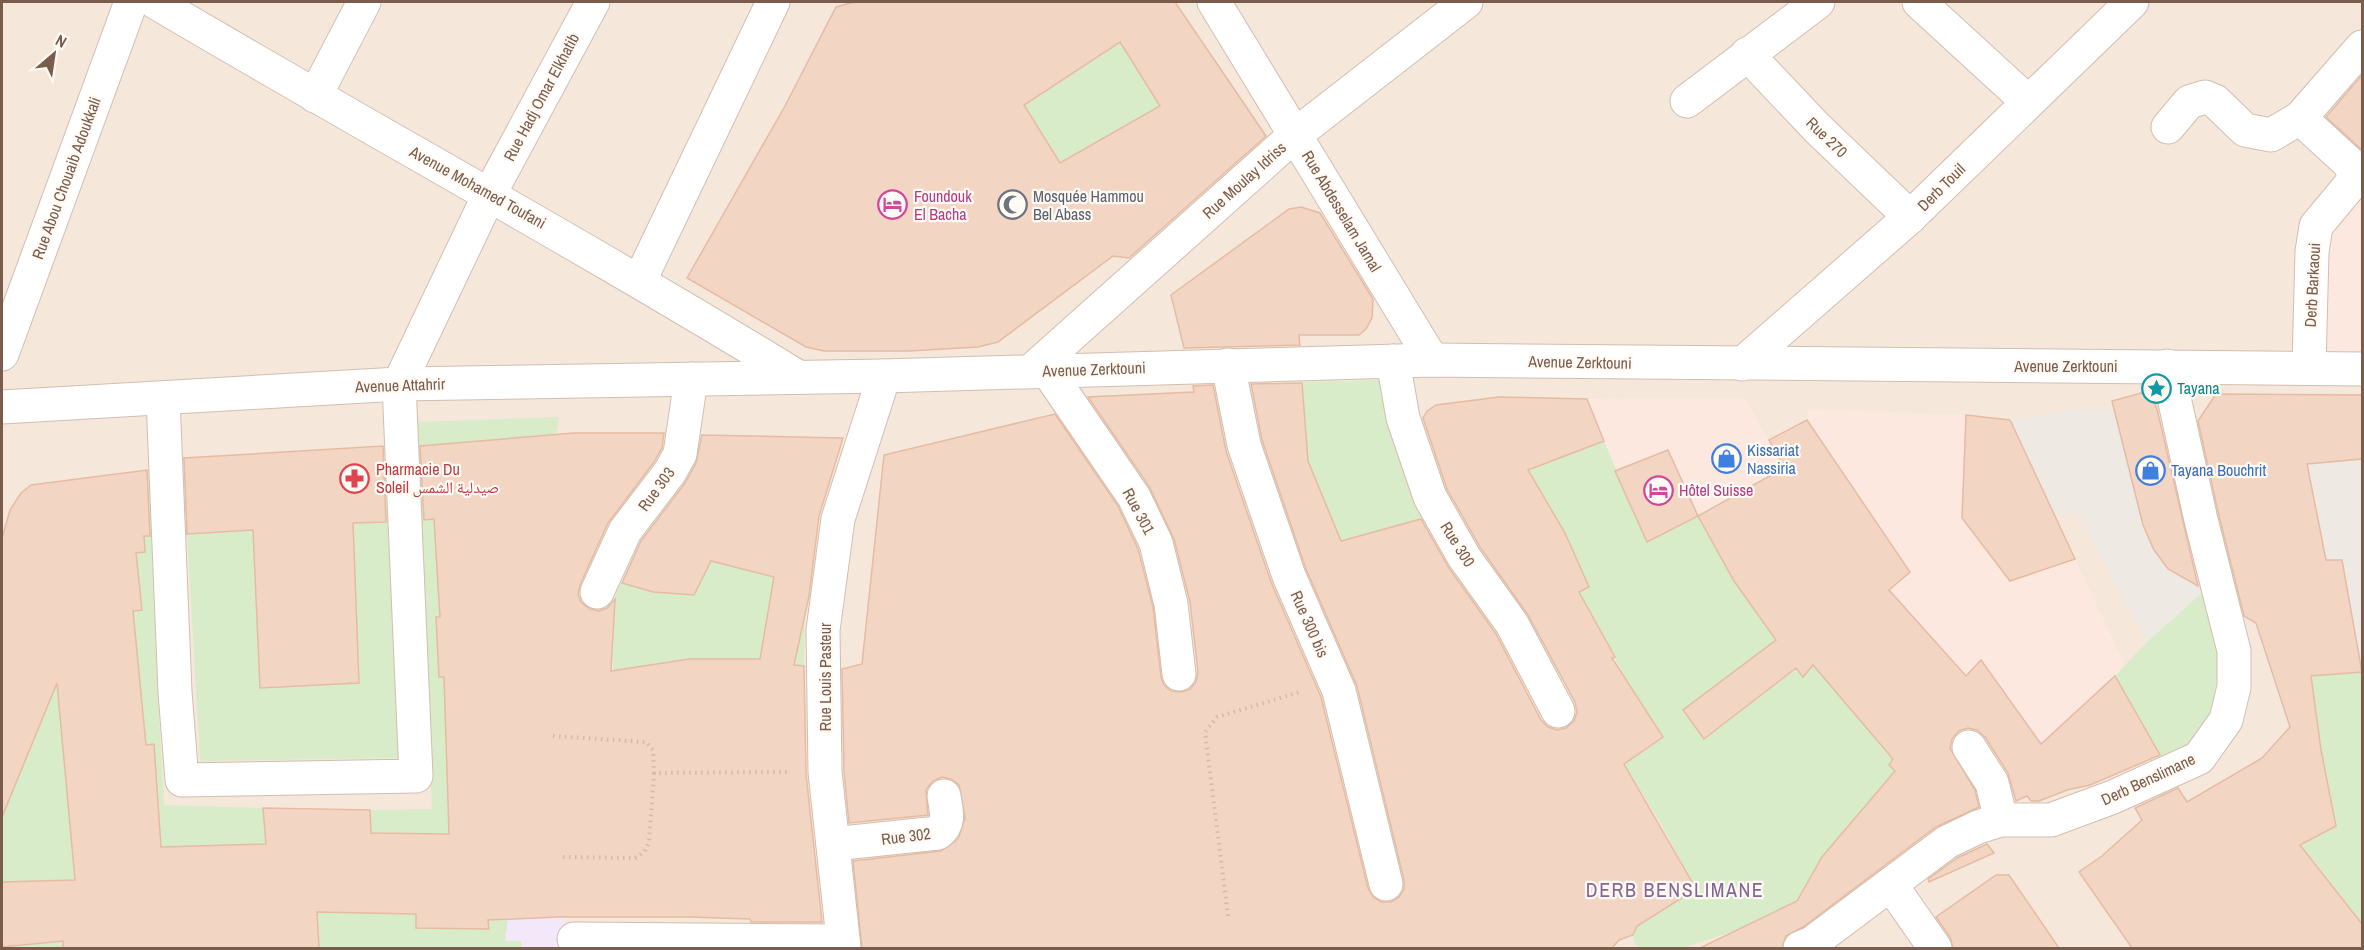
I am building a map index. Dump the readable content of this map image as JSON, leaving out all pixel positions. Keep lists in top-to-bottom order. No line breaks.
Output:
{"streets":{"street":["Rue Hadj Omar Elkhatib","Rue 270","Rue Abou Chouaib Adoukkali","Rue Moulay Idriss","Avenue Mohamed Toufani","Derb Touil","Rue Abdesselam Jamal","Derb Barkaoui","Avenue Zerktouni","Avenue Attahrir","Rue 303","Rue 301","Rue 300","Rue 300 bis","Rue Louis Pasteur","Derb Benslimane","Rue 302"]},"crossings":[["Rue Hadj Omar Elkhatib","Avenue Mohamed Toufani"],["Rue Hadj Omar Elkhatib","Avenue Attahrir"],["Rue 270","Derb Touil"],["Rue Moulay Idriss","Rue Abdesselam Jamal"],["Rue Moulay Idriss","Avenue Zerktouni"],["Rue Moulay Idriss","Rue 301"],["Avenue Mohamed Toufani","Avenue Zerktouni"],["Avenue Mohamed Toufani","Avenue Attahrir"],["Derb Touil","Avenue Zerktouni"],["Rue Abdesselam Jamal","Avenue Zerktouni"],["Derb Barkaoui","Avenue Zerktouni"],["Avenue Zerktouni","Avenue Attahrir"],["Avenue Zerktouni","Rue 301"],["Avenue Zerktouni","Rue 300"],["Avenue Zerktouni","Rue 300 bis"],["Avenue Zerktouni","Rue Louis Pasteur"],["Avenue Zerktouni","Derb Benslimane"],["Avenue Attahrir","Rue 303"],["Rue Louis Pasteur","Rue 302"]],"districts":["DERB BENSLIMANE"],"places":{"hotel":["Foundouk El Bacha","Hôtel Suisse"],"mosque":["Mosquée Hammou Bel Abass"],"place":["Tayana"],"shop":["Kissariat Nassiria","Tayana Bouchrit"],"pharmacy":["Pharmacie Du Soleil صيدلية الشمس"]},"north":"top right"}
